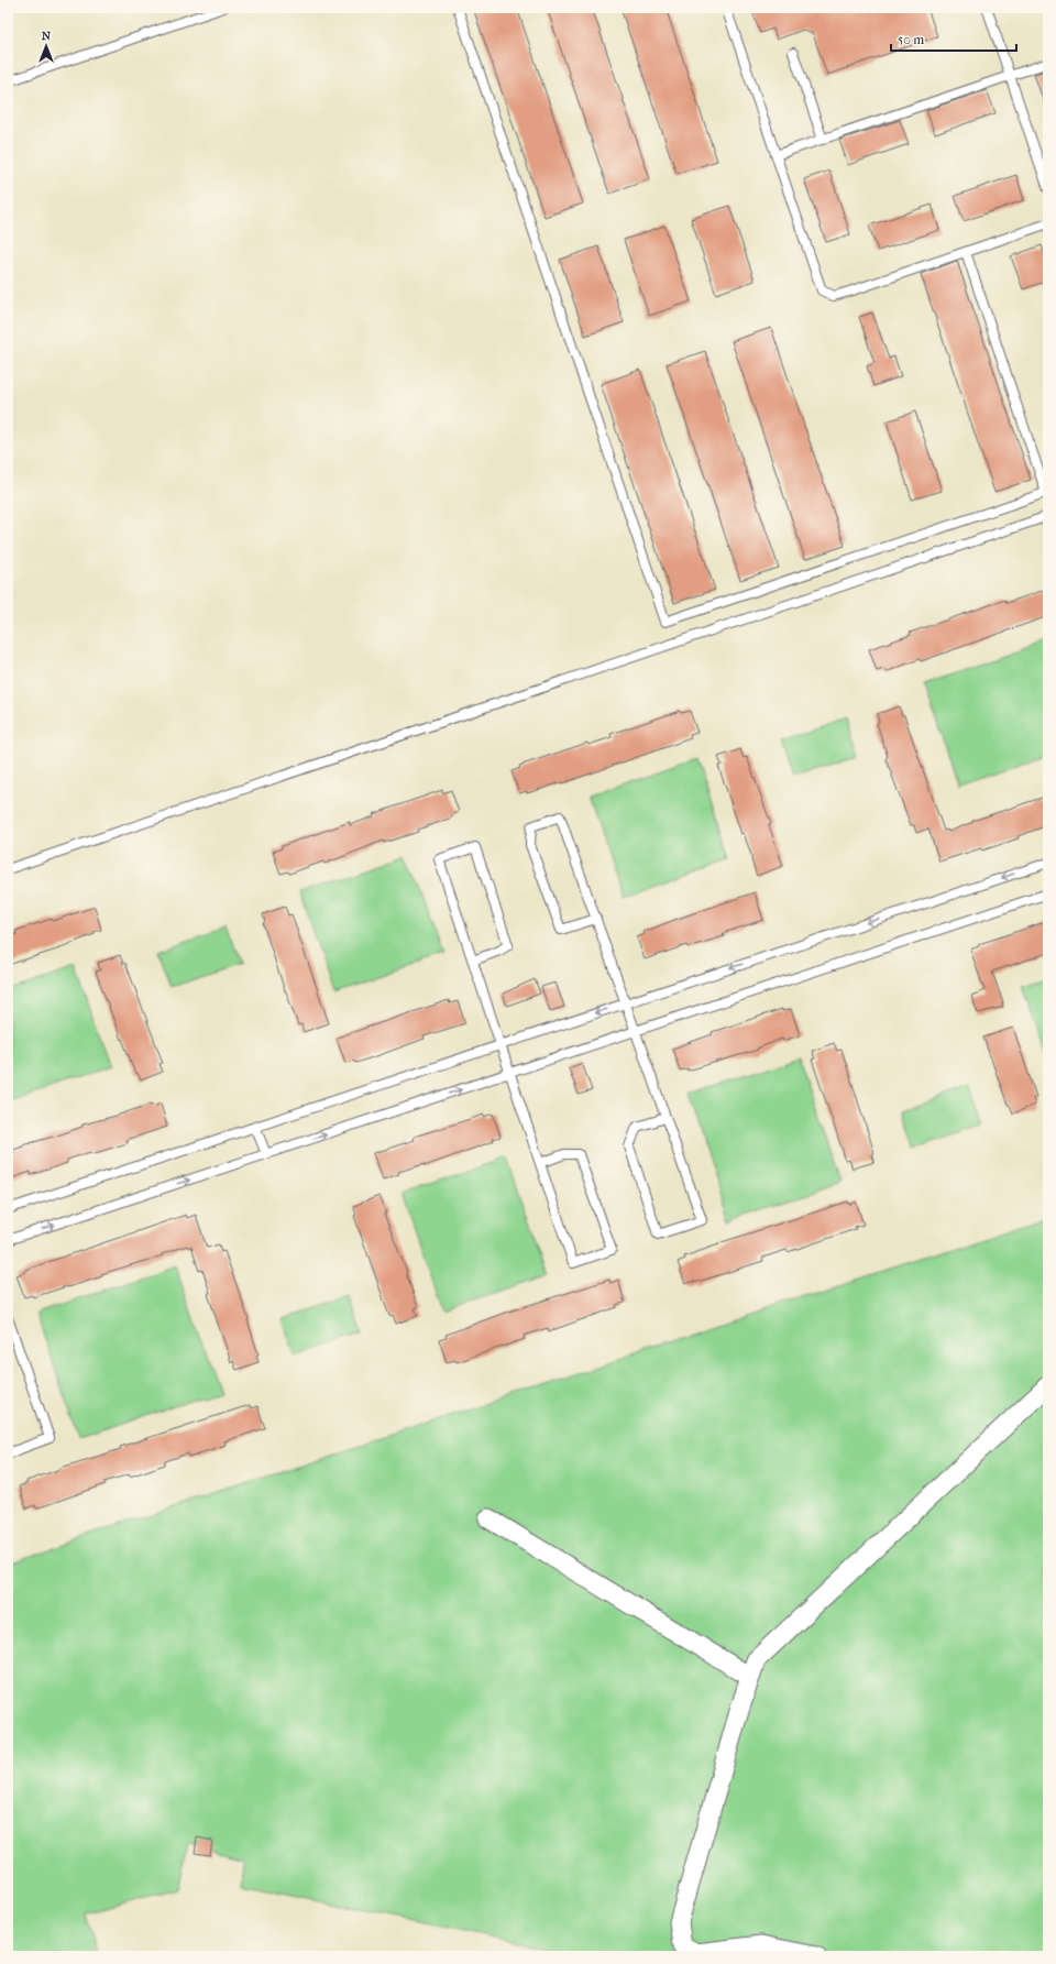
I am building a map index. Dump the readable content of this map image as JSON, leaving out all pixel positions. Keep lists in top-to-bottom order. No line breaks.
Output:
{"scale_bar":"50 m","north":"top"}
